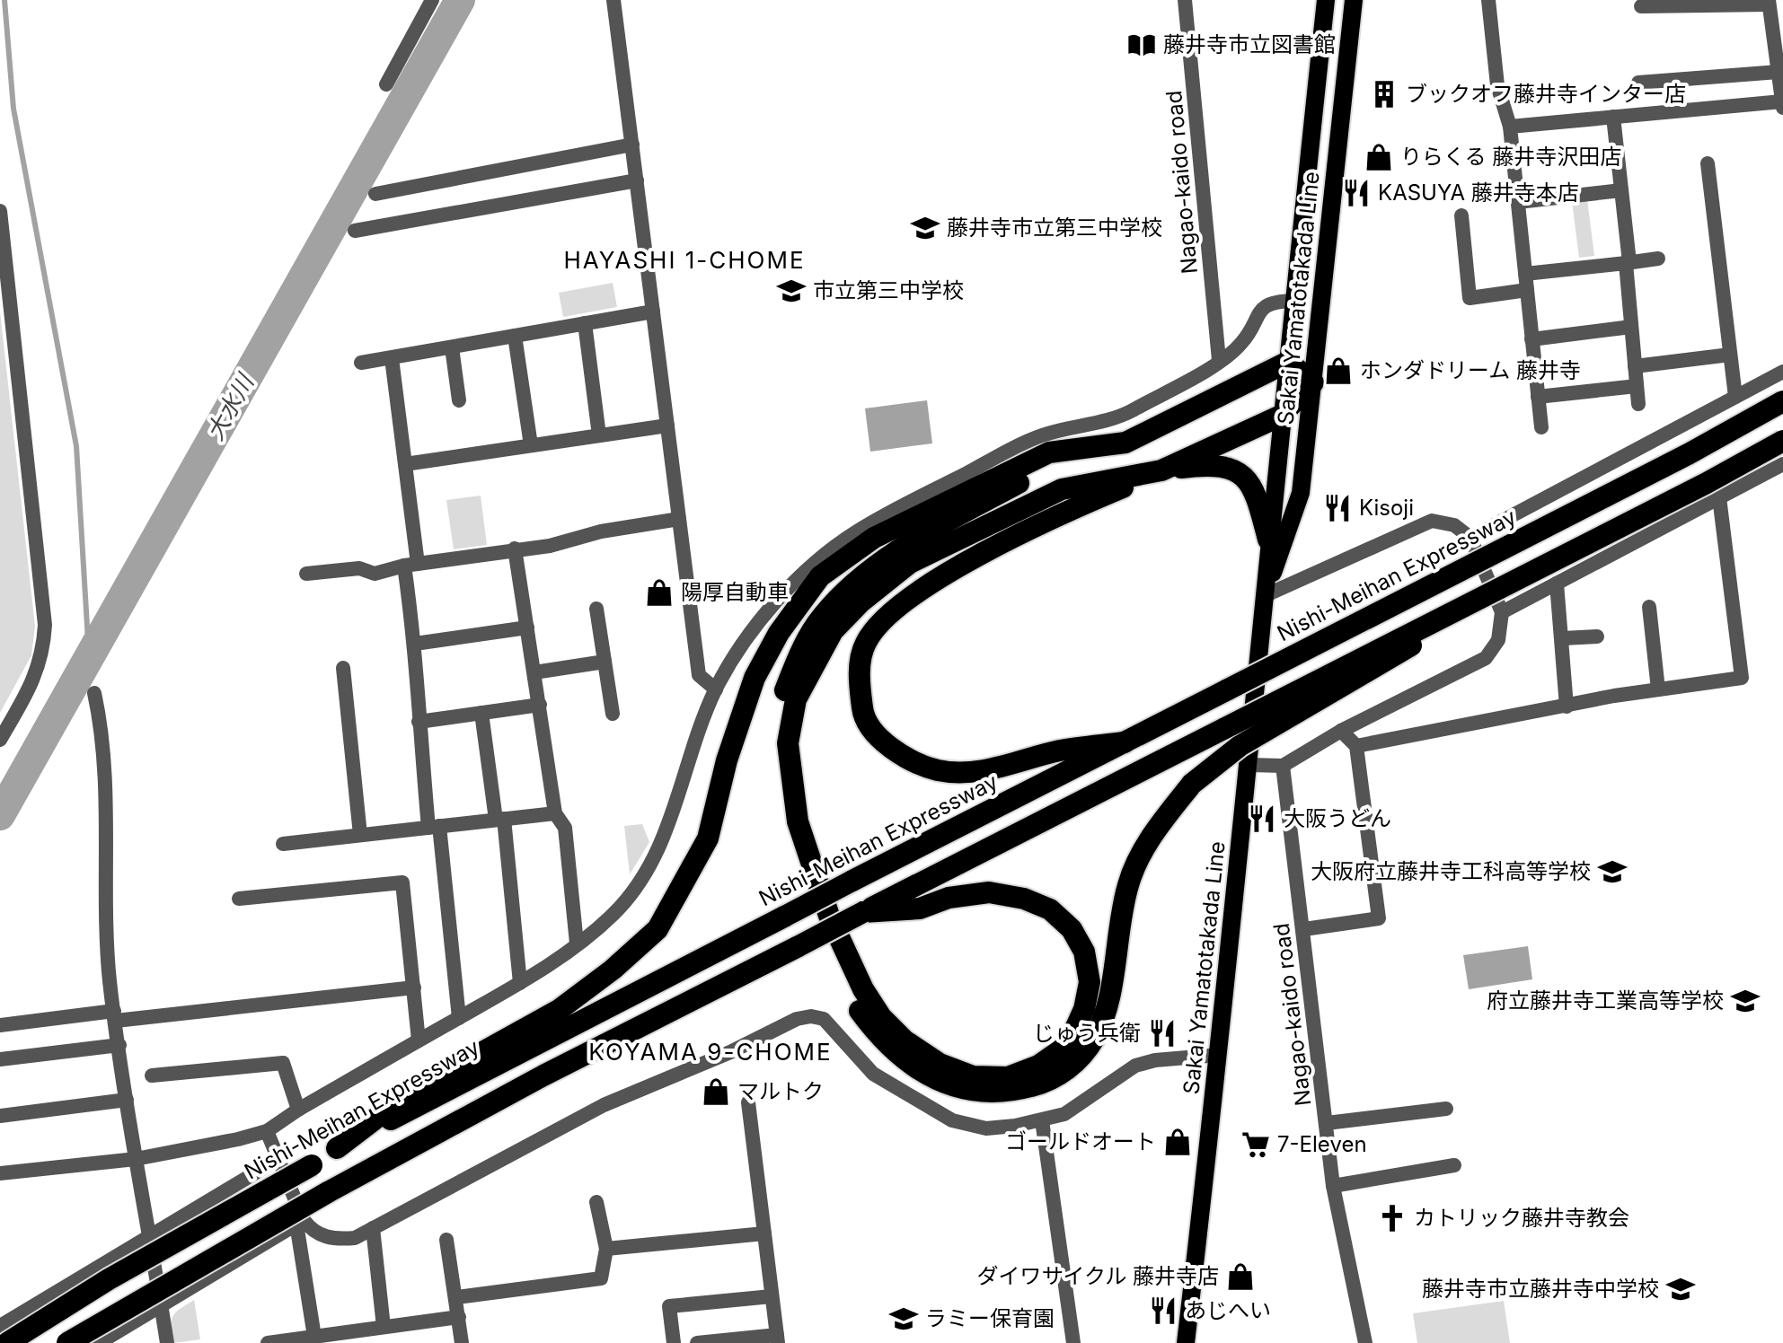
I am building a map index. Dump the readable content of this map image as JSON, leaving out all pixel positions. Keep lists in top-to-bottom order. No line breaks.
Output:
{"streets":{"highway":["Nishi-Meihan Expressway"],"main road":["Sakai Yamatotakada Line"],"street":["Nagao-kaido road"]},"districts":["HAYASHI 1-CHOME","KOYAMA 9-CHOME"],"water":["大水川"],"places":{"library":["藤井寺市立図書館"],"building":["ブックオフ藤井寺インター店"],"shop":["りらくる 藤井寺沢田店","ホンダドリーム 藤井寺","陽厚自動車","マルトク","ゴールドオート","ダイワサイクル 藤井寺店"],"restaurant":["KASUYA 藤井寺本店","Kisoji","大阪うどん","じゅう兵衛","あじへい"],"school or university":["藤井寺市立第三中学校","市立第三中学校","大阪府立藤井寺工科高等学校","府立藤井寺工業高等学校","藤井寺市立藤井寺中学校","ラミー保育園"],"supermarket":["7-Eleven"],"church":["カトリック藤井寺教会"]}}
